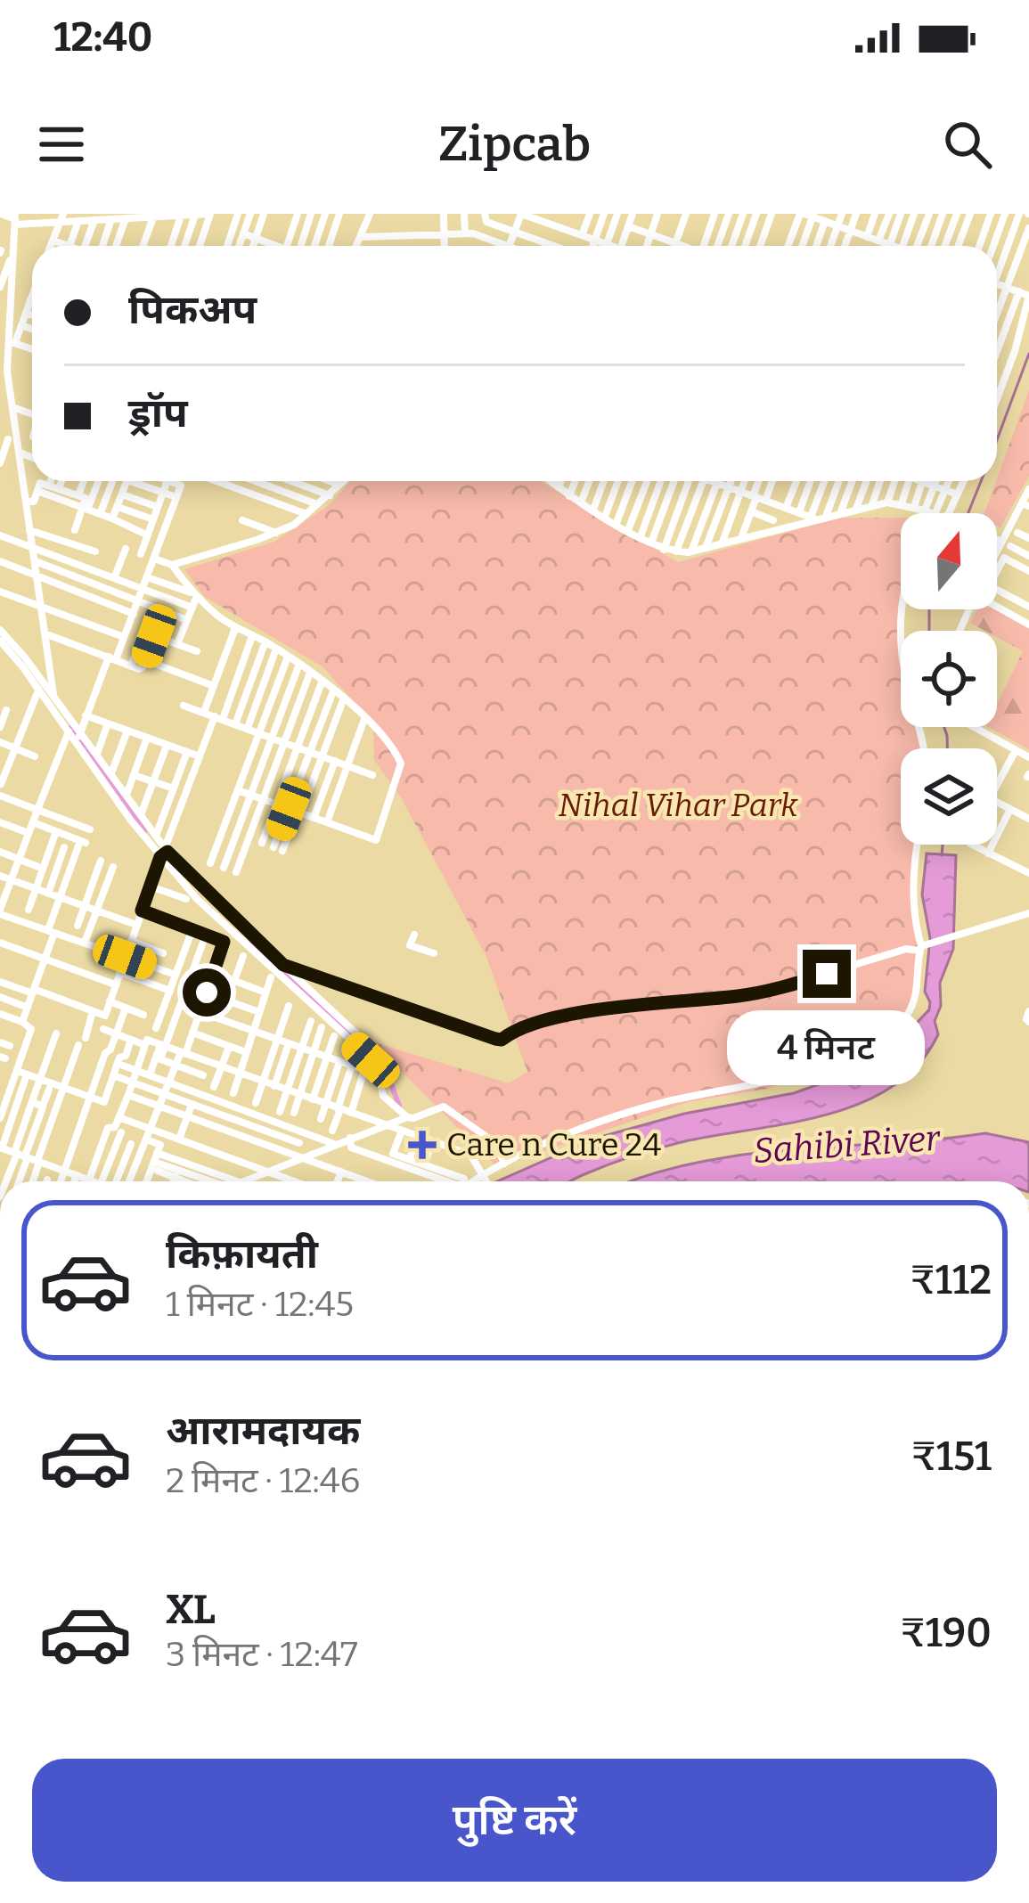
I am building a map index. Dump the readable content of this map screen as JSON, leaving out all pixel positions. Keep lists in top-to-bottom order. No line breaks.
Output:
{"water":["Sahibi River"],"parks":["Nihal Vihar Park"],"places":{"health":["Care n Cure 24"]},"north":"top","page":{"status":"12:40","header":"Zipcab","banner":["पिकअप","ड्रॉप"],"bubble":"4 मिनट","list":[{"name":"किफ़ायती","note":"1 मिनट · 12:45","value":"₹112"},{"name":"आरामदायक","note":"2 मिनट · 12:46","value":"₹151"},{"name":"XL","note":"3 मिनट · 12:47","value":"₹190"}],"buttons":"पुष्टि करें"}}
